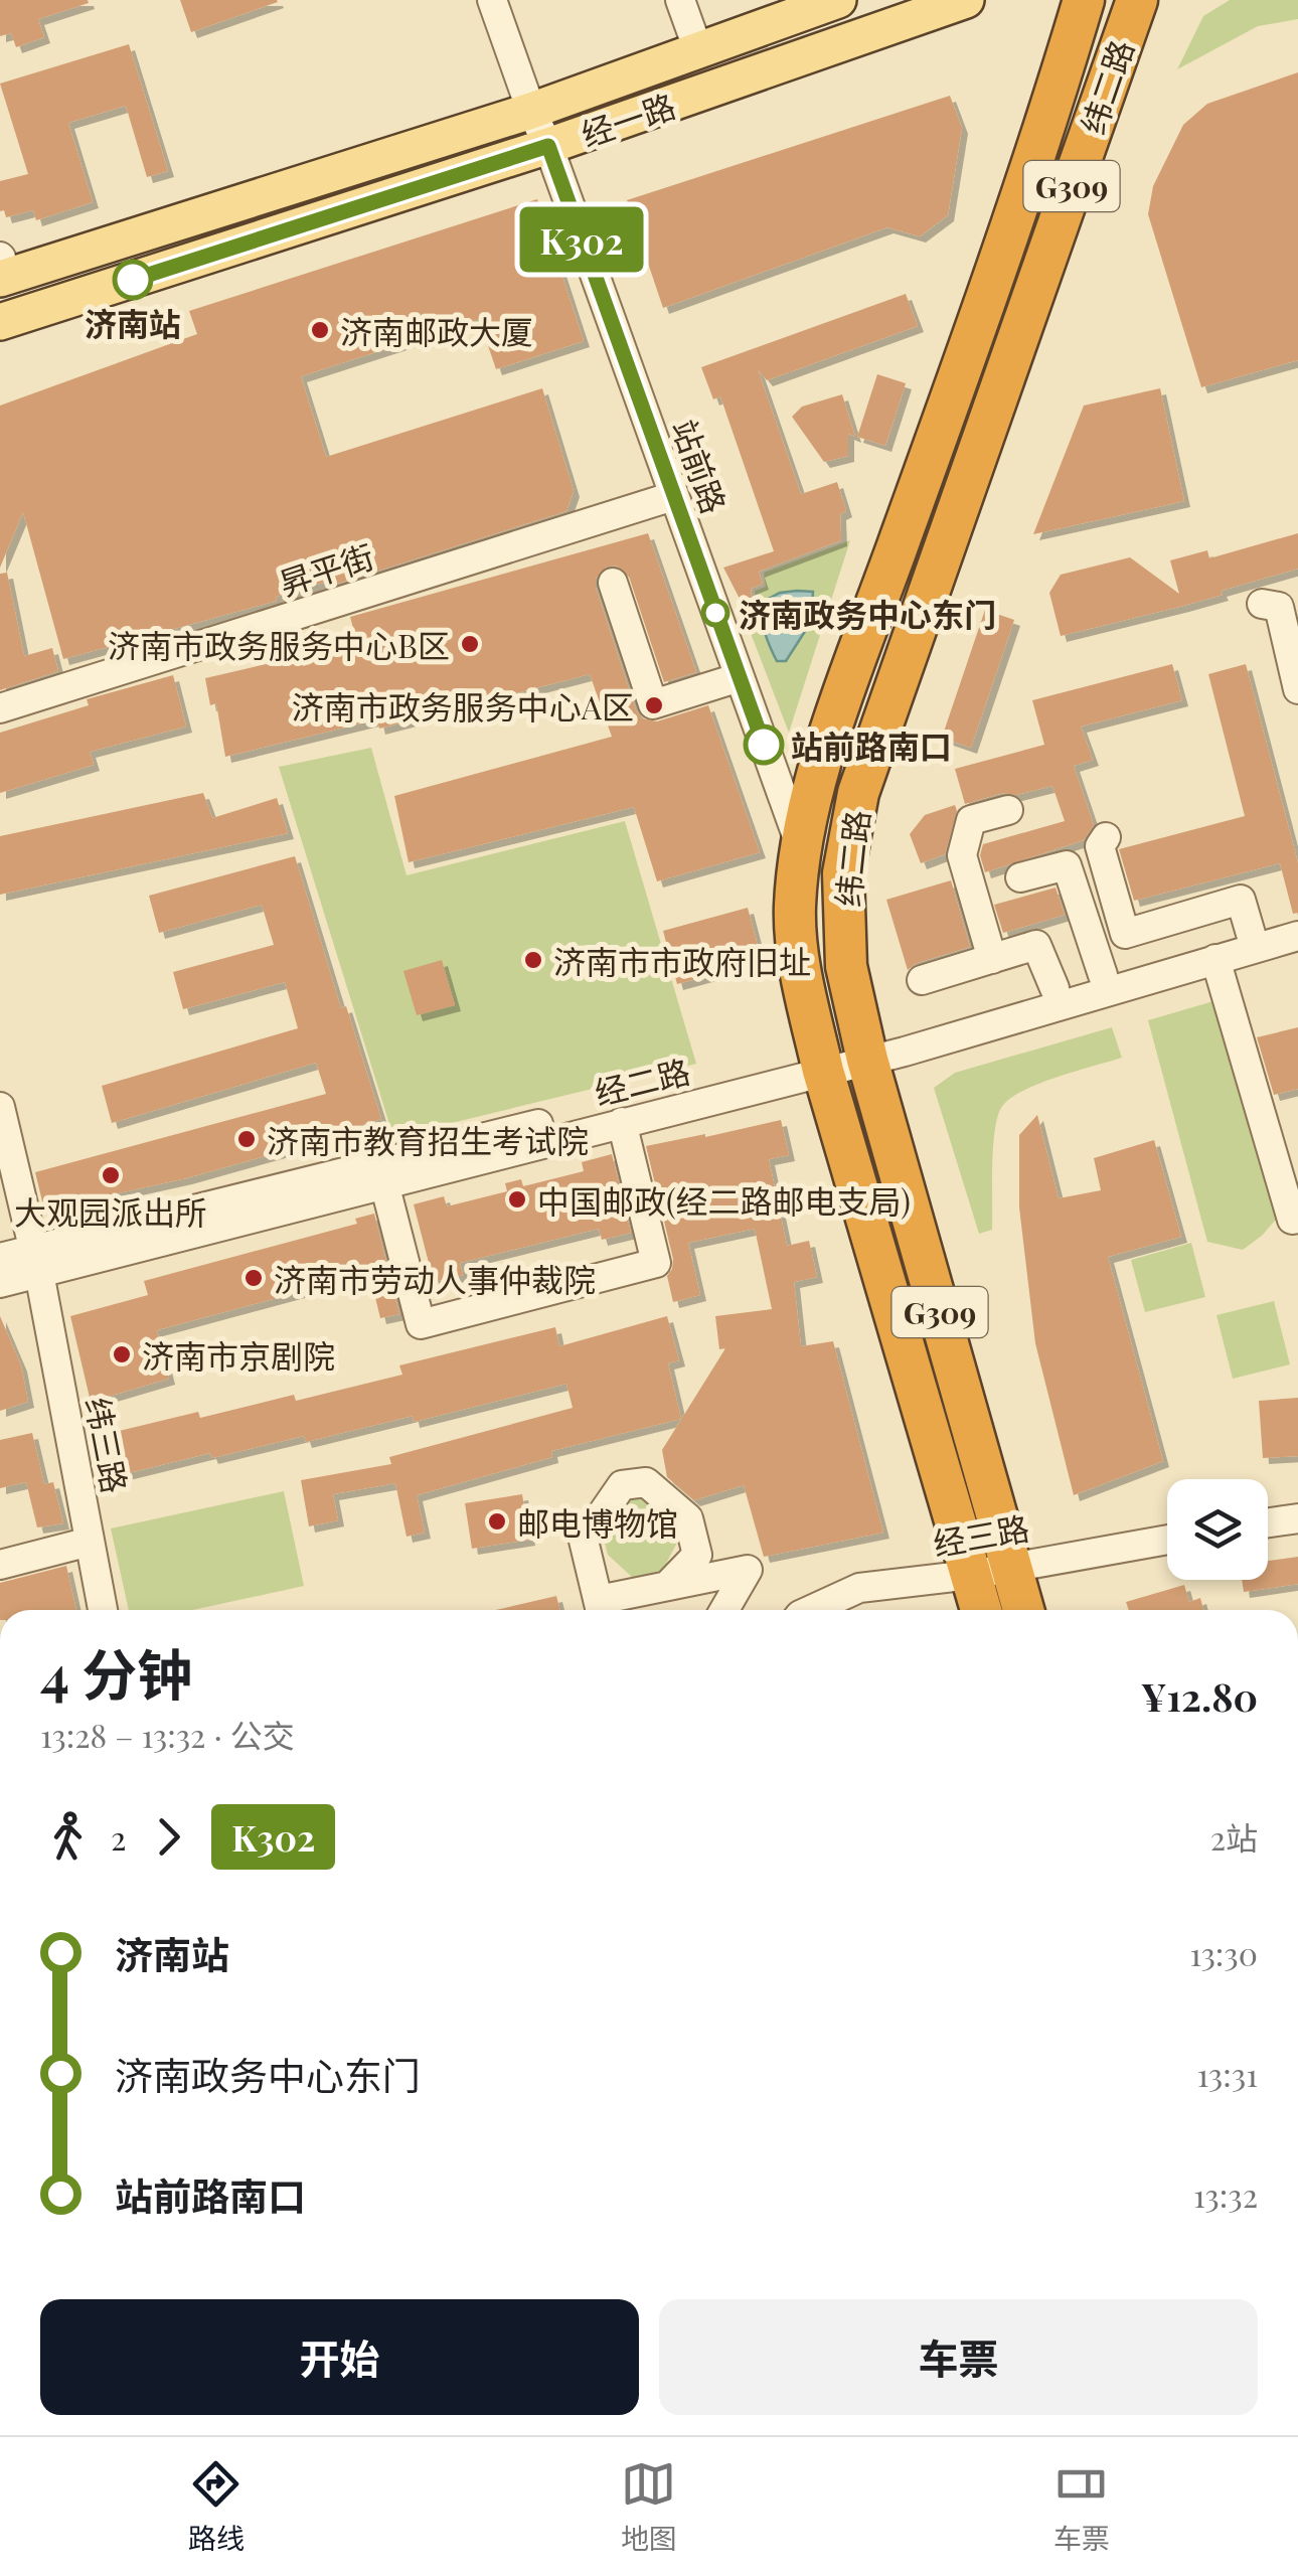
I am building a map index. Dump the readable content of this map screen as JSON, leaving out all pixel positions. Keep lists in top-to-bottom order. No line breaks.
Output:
{"streets":{"highway":["纬二路","G309"],"main road":["经一路"],"street":["站前路","昇平街","经二路","纬三路","经三路"]},"crossings":[["纬二路","站前路"],["纬二路","经二路"],["纬二路","经三路"],["经一路","站前路"],["站前路","昇平街"],["经二路","纬三路"]],"places":["济南站","济南邮政大厦","济南政务中心东门","济南市政务服务中心B区","济南市政务服务中心A区","站前路南口","济南市市政府旧址","济南市教育招生考试院","大观园派出所","中国邮政(经二路邮电支局)","济南市劳动人事仲裁院","济南市京剧院","邮电博物馆"],"lines":["bus line K302"],"page":{"on_map":"K302","heading":["4 分钟","13:28 – 13:32 · 公交","¥12.80"],"legs":["2","K302","2站"],"list":[{"name":"济南站","value":"13:30"},{"name":"济南政务中心东门","value":"13:31"},{"name":"站前路南口","value":"13:32"}],"buttons":["开始","车票"],"tabs":["路线","地图","车票"]}}
